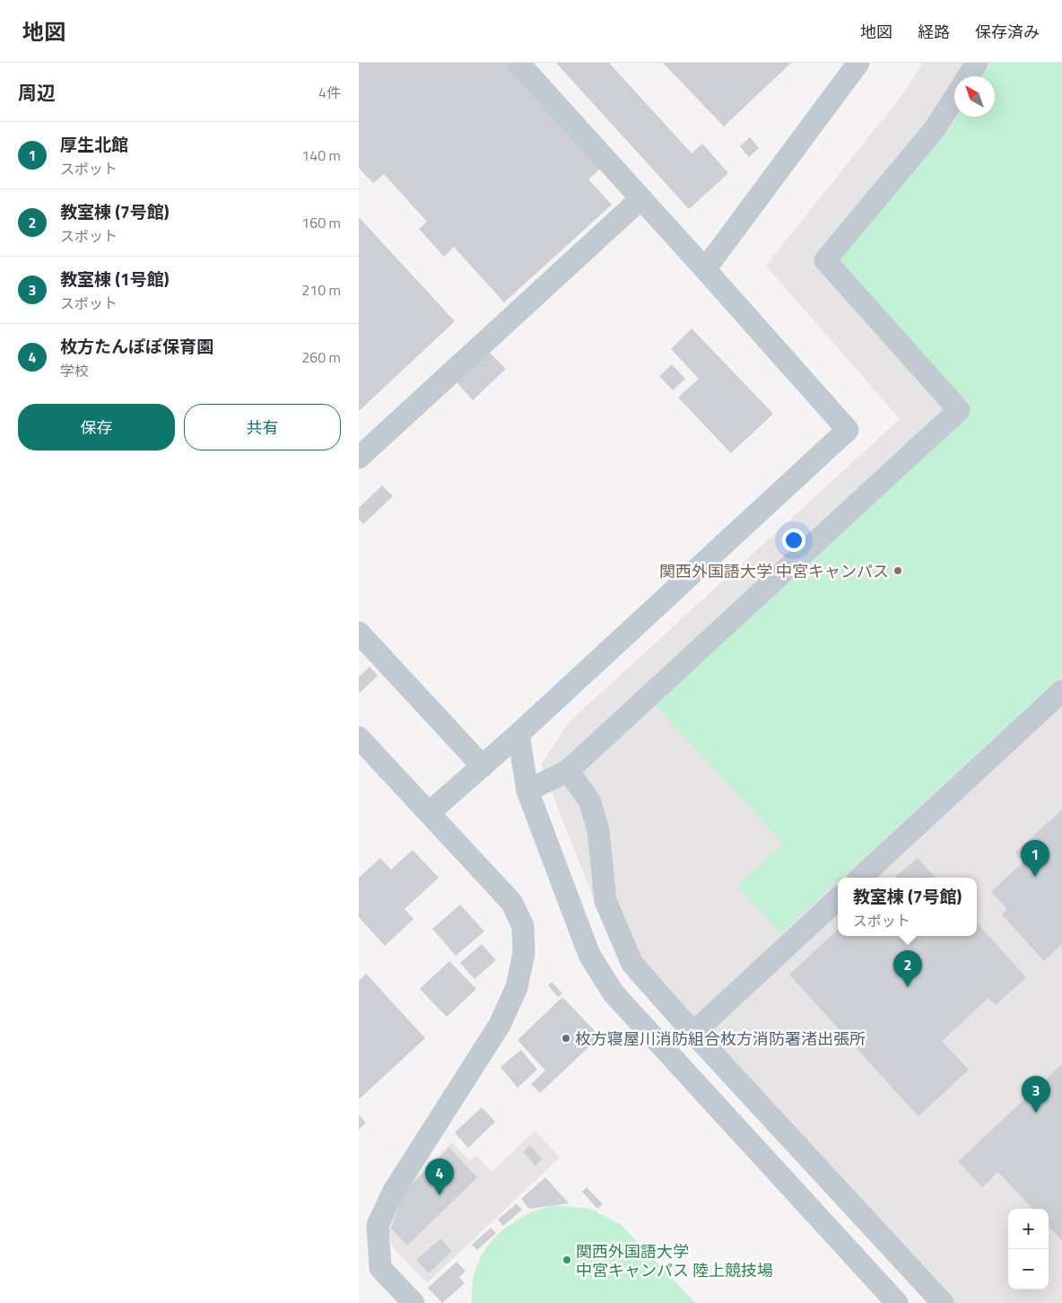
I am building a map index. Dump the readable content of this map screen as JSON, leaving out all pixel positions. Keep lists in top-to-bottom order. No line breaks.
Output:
{"places":["関西外国語大学 中宮キャンパス","枚方寝屋川消防組合枚方消防署渚出張所","関西外国語大学 中宮キャンパス 陸上競技場"],"north":"top left","page":{"header":"地図","nav":["地図","経路","保存済み"],"heading":["周辺","4件"],"list":[{"mark":"1","name":"厚生北館","note":"スポット","value":"140 m"},{"mark":"2","name":"教室棟 (7号館)","note":"スポット","value":"160 m"},{"mark":"3","name":"教室棟 (1号館)","note":"スポット","value":"210 m"},{"mark":"4","name":"枚方たんぽぽ保育園","note":"学校","value":"260 m"}],"buttons":["保存","共有"],"pins":["1","2","3","4"],"popup":["教室棟 (7号館)","スポット"],"map_buttons":["+","−"]}}
